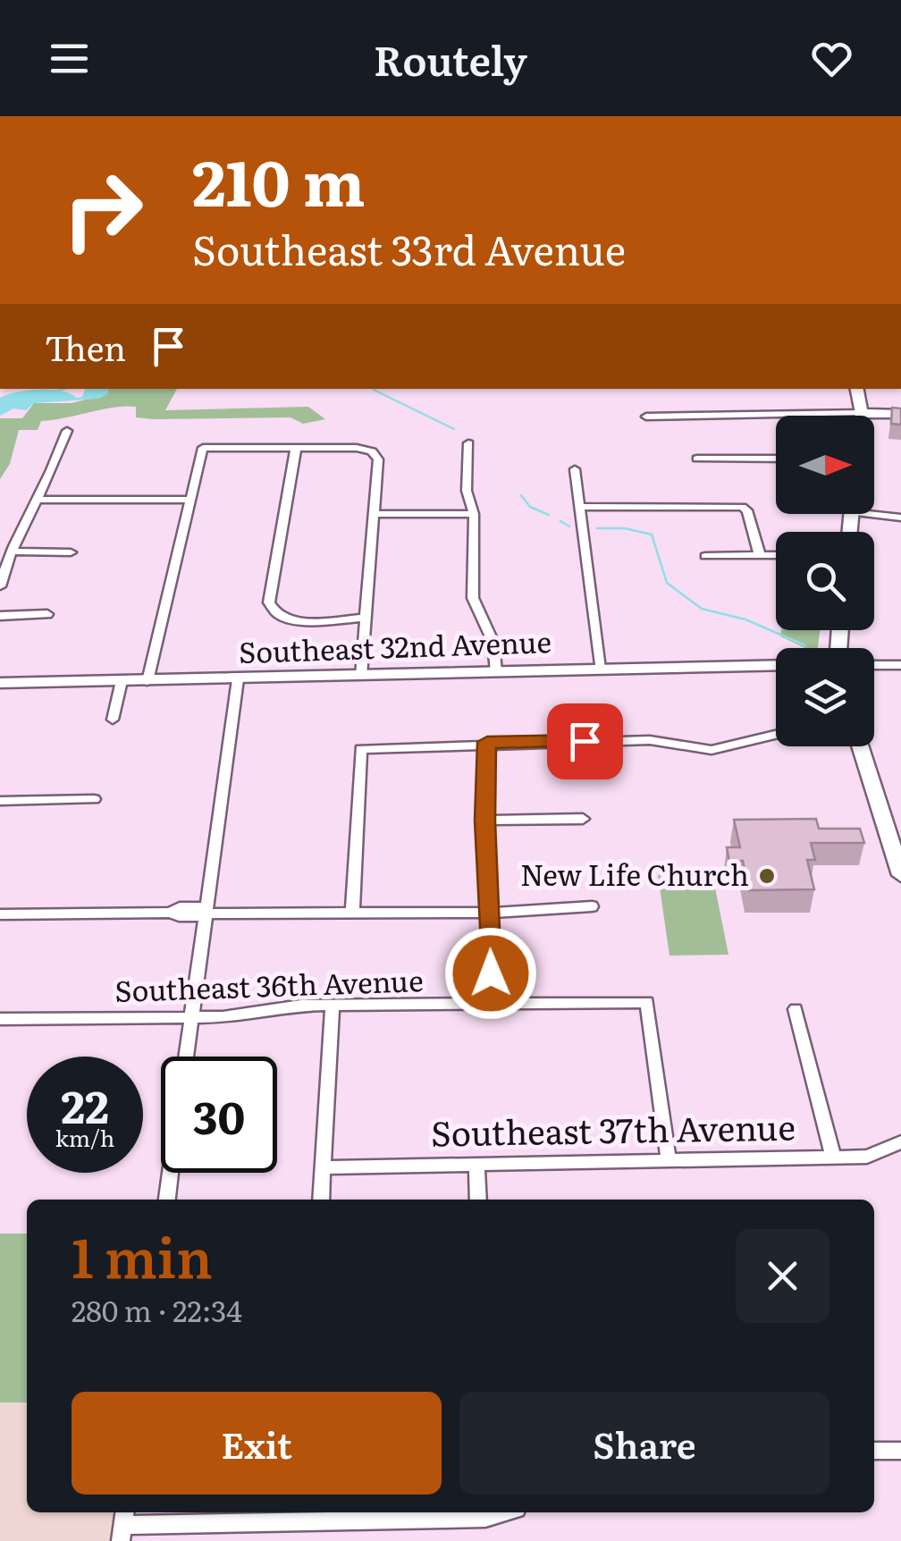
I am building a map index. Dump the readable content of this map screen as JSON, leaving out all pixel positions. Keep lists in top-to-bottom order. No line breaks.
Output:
{"streets":{"main road":["Southeast 32nd Avenue"],"street":["Southeast 36th Avenue","Southeast 37th Avenue"]},"crossings":[["Southeast 36th Avenue","Southeast 37th Avenue"]],"places":["New Life Church"],"north":"right","page":{"header":"Routely","turn":["210 m","Southeast 33rd Avenue"],"then":"Then","speed":"22 km/h","limit":"30","heading":["1 min","280 m · 22:34"],"buttons":["Exit","Share"]}}
